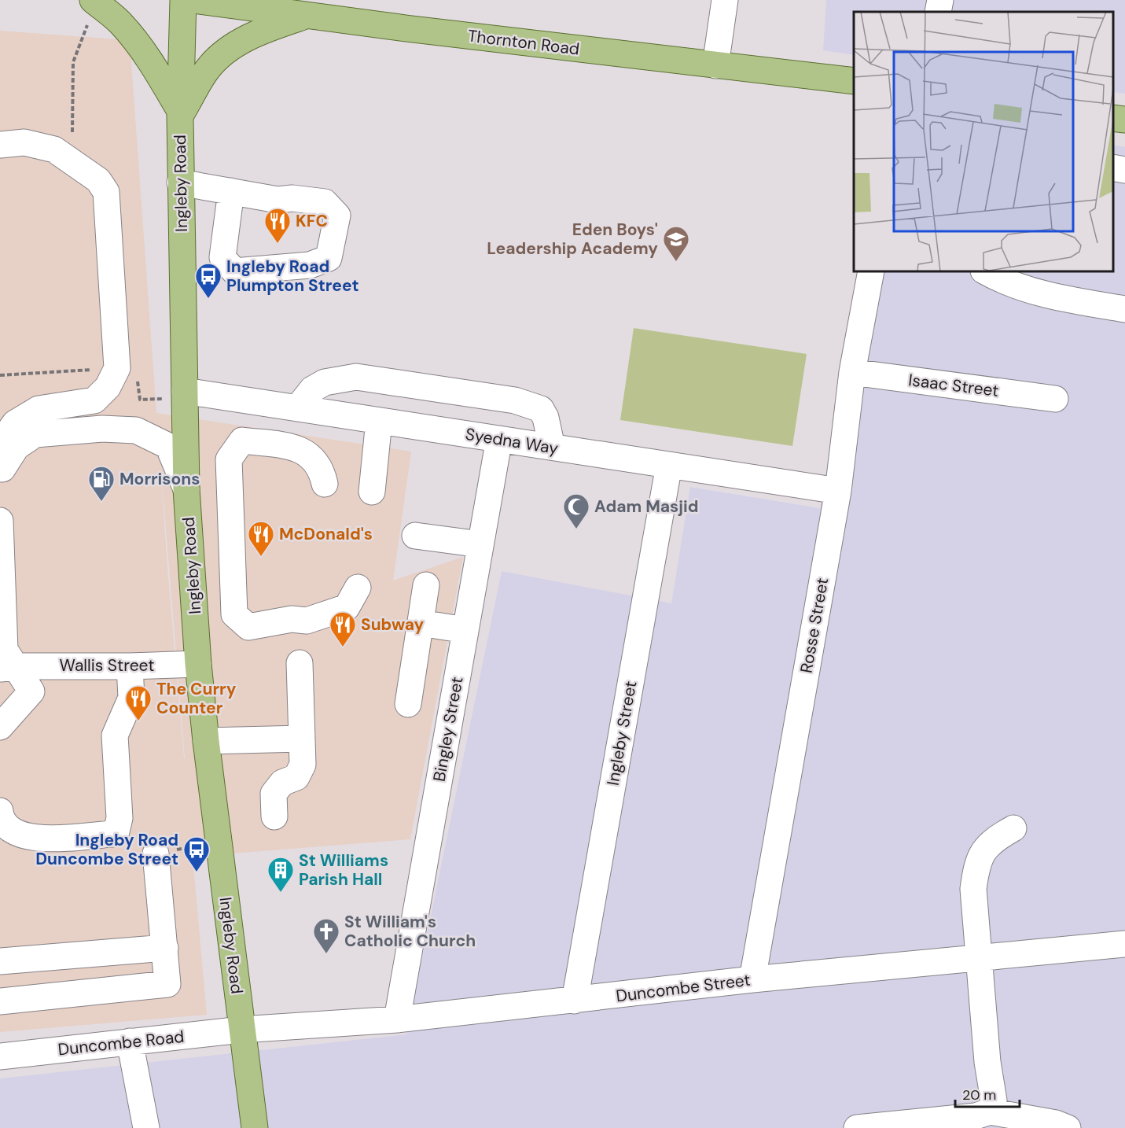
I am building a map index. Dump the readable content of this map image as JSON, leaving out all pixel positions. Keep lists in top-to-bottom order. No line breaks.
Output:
{"streets":{"main road":["Thornton Road","Ingleby Road"],"street":["Isaac Street","Syedna Way","Rosse Street","Wallis Street","Bingley Street","Ingleby Street","Duncombe Street","Duncombe Road"]},"crossings":[["Ingleby Road","Syedna Way"],["Ingleby Road","Wallis Street"],["Ingleby Road","Duncombe Street"],["Ingleby Road","Duncombe Road"],["Isaac Street","Rosse Street"],["Syedna Way","Rosse Street"],["Syedna Way","Bingley Street"],["Syedna Way","Ingleby Street"],["Rosse Street","Duncombe Street"],["Bingley Street","Duncombe Street"],["Ingleby Street","Duncombe Street"],["Duncombe Street","Duncombe Road"]],"places":{"restaurant":["KFC","McDonald's","Subway","The Curry Counter"],"school or university":["Eden Boys' Leadership Academy"],"bus stop":["Ingleby Road Plumpton Street","Ingleby Road Duncombe Street"],"fuel station":["Morrisons"],"mosque":["Adam Masjid"],"building":["St Williams Parish Hall"],"church":["St William's Catholic Church"]},"scale_bar":"20 m"}
